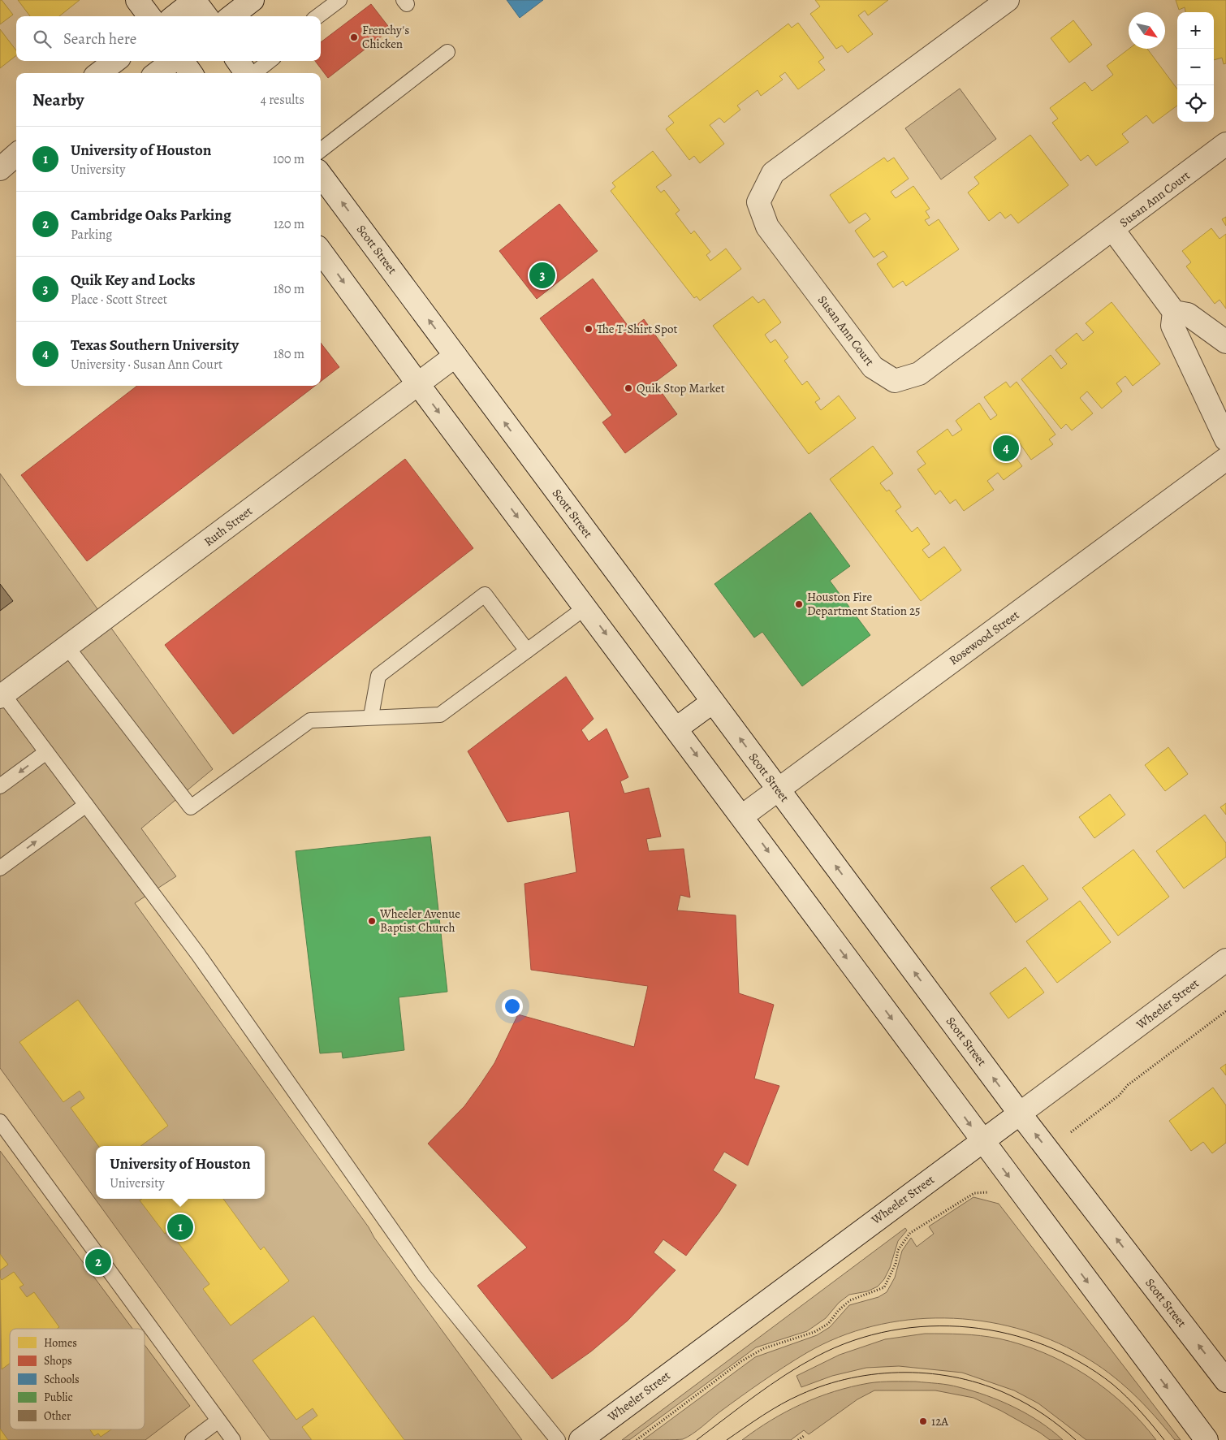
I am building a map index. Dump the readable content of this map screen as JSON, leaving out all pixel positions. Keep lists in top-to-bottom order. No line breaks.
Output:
{"streets":{"main road":["Susan Ann Court","Scott Street","Ruth Street","Rosewood Street","Wheeler Street"]},"crossings":[["Scott Street","Ruth Street"],["Scott Street","Rosewood Street"],["Scott Street","Wheeler Street"]],"places":["Frenchy's Chicken","The T-Shirt Spot","Quik Stop Market","Houston Fire Department Station 25","Wheeler Avenue Baptist Church","12A"],"legend":["Homes","Shops","Schools","Public","Other"],"north":"bottom right","page":{"map_buttons":["+","−"],"search":"Search here","heading":["Nearby","4 results"],"list":[{"mark":"1","name":"University of Houston","note":"University","value":"100 m"},{"mark":"2","name":"Cambridge Oaks Parking","note":"Parking","value":"120 m"},{"mark":"3","name":"Quik Key and Locks","note":"Place · Scott Street","value":"180 m"},{"mark":"4","name":"Texas Southern University","note":"University · Susan Ann Court","value":"180 m"}],"pins":["3","4","1","2"],"popup":["University of Houston","University"]}}
